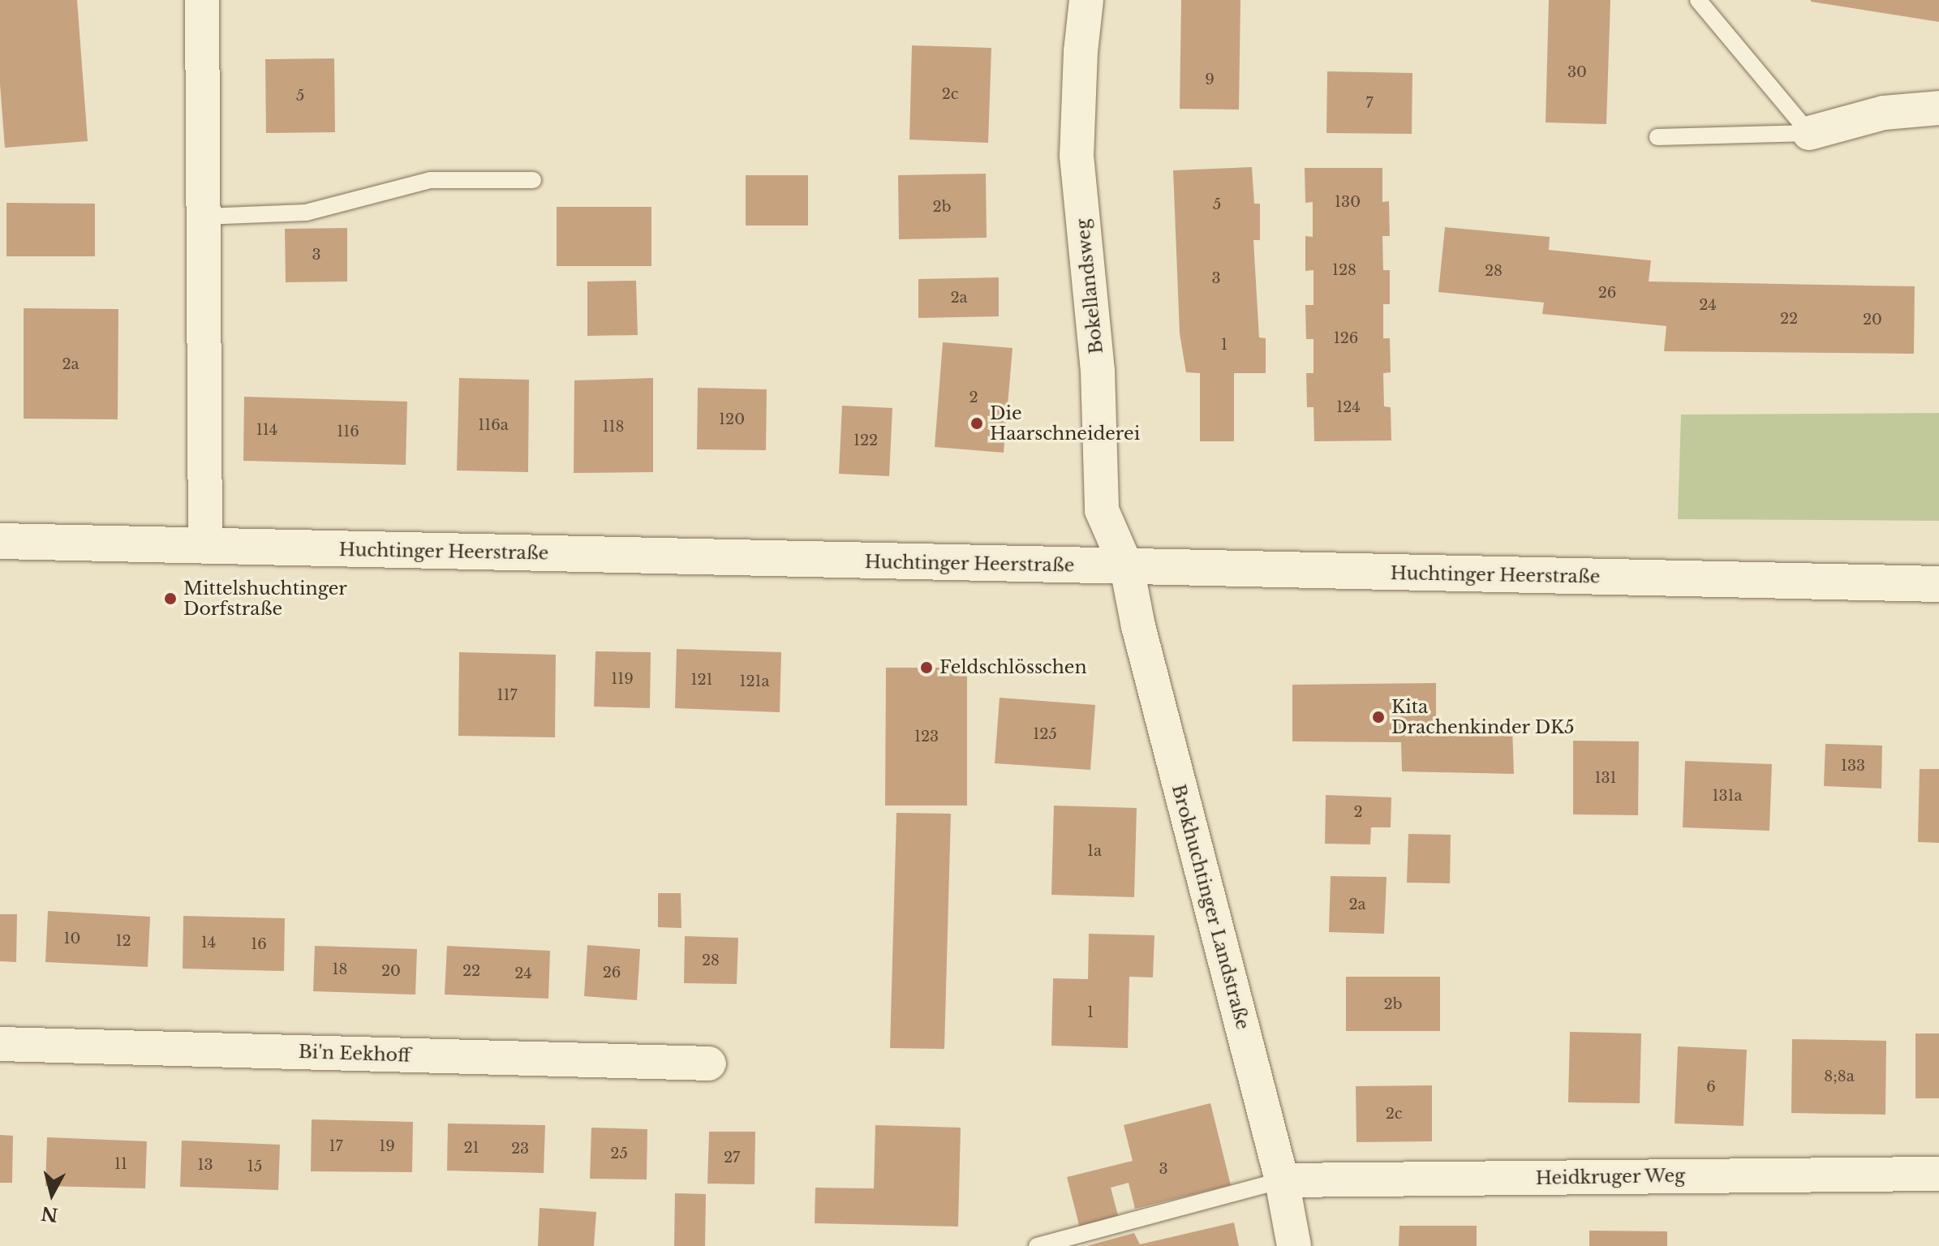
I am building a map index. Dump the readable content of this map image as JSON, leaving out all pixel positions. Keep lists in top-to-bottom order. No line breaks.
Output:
{"streets":{"main road":["Huchtinger Heerstraße"],"street":["Bokellandsweg","Brokhuchtinger Landstraße","Bi'n Eekhoff","Heidkruger Weg"]},"crossings":[["Bokellandsweg","Huchtinger Heerstraße"],["Bokellandsweg","Brokhuchtinger Landstraße"],["Huchtinger Heerstraße","Brokhuchtinger Landstraße"],["Brokhuchtinger Landstraße","Heidkruger Weg"]],"places":["Die Haarschneiderei","Mittelshuchtinger Dorfstraße","Feldschlösschen","Kita Drachenkinder DK5"],"house_numbers":["30","9","2c","5","7","130","5","2b","3","128","28","3","26","2a","24","22","20","126","1","2a","2","124","120","116a","118","114","116","122","119","121","121a","117","125","123","133","131","131a","2","1a","2a","10","12","14","16","28","18","20","22","26","24","2b","1","8;8a","6","2c","17","19","21","23","25","27","11","13","15","3"],"north":"bottom"}
